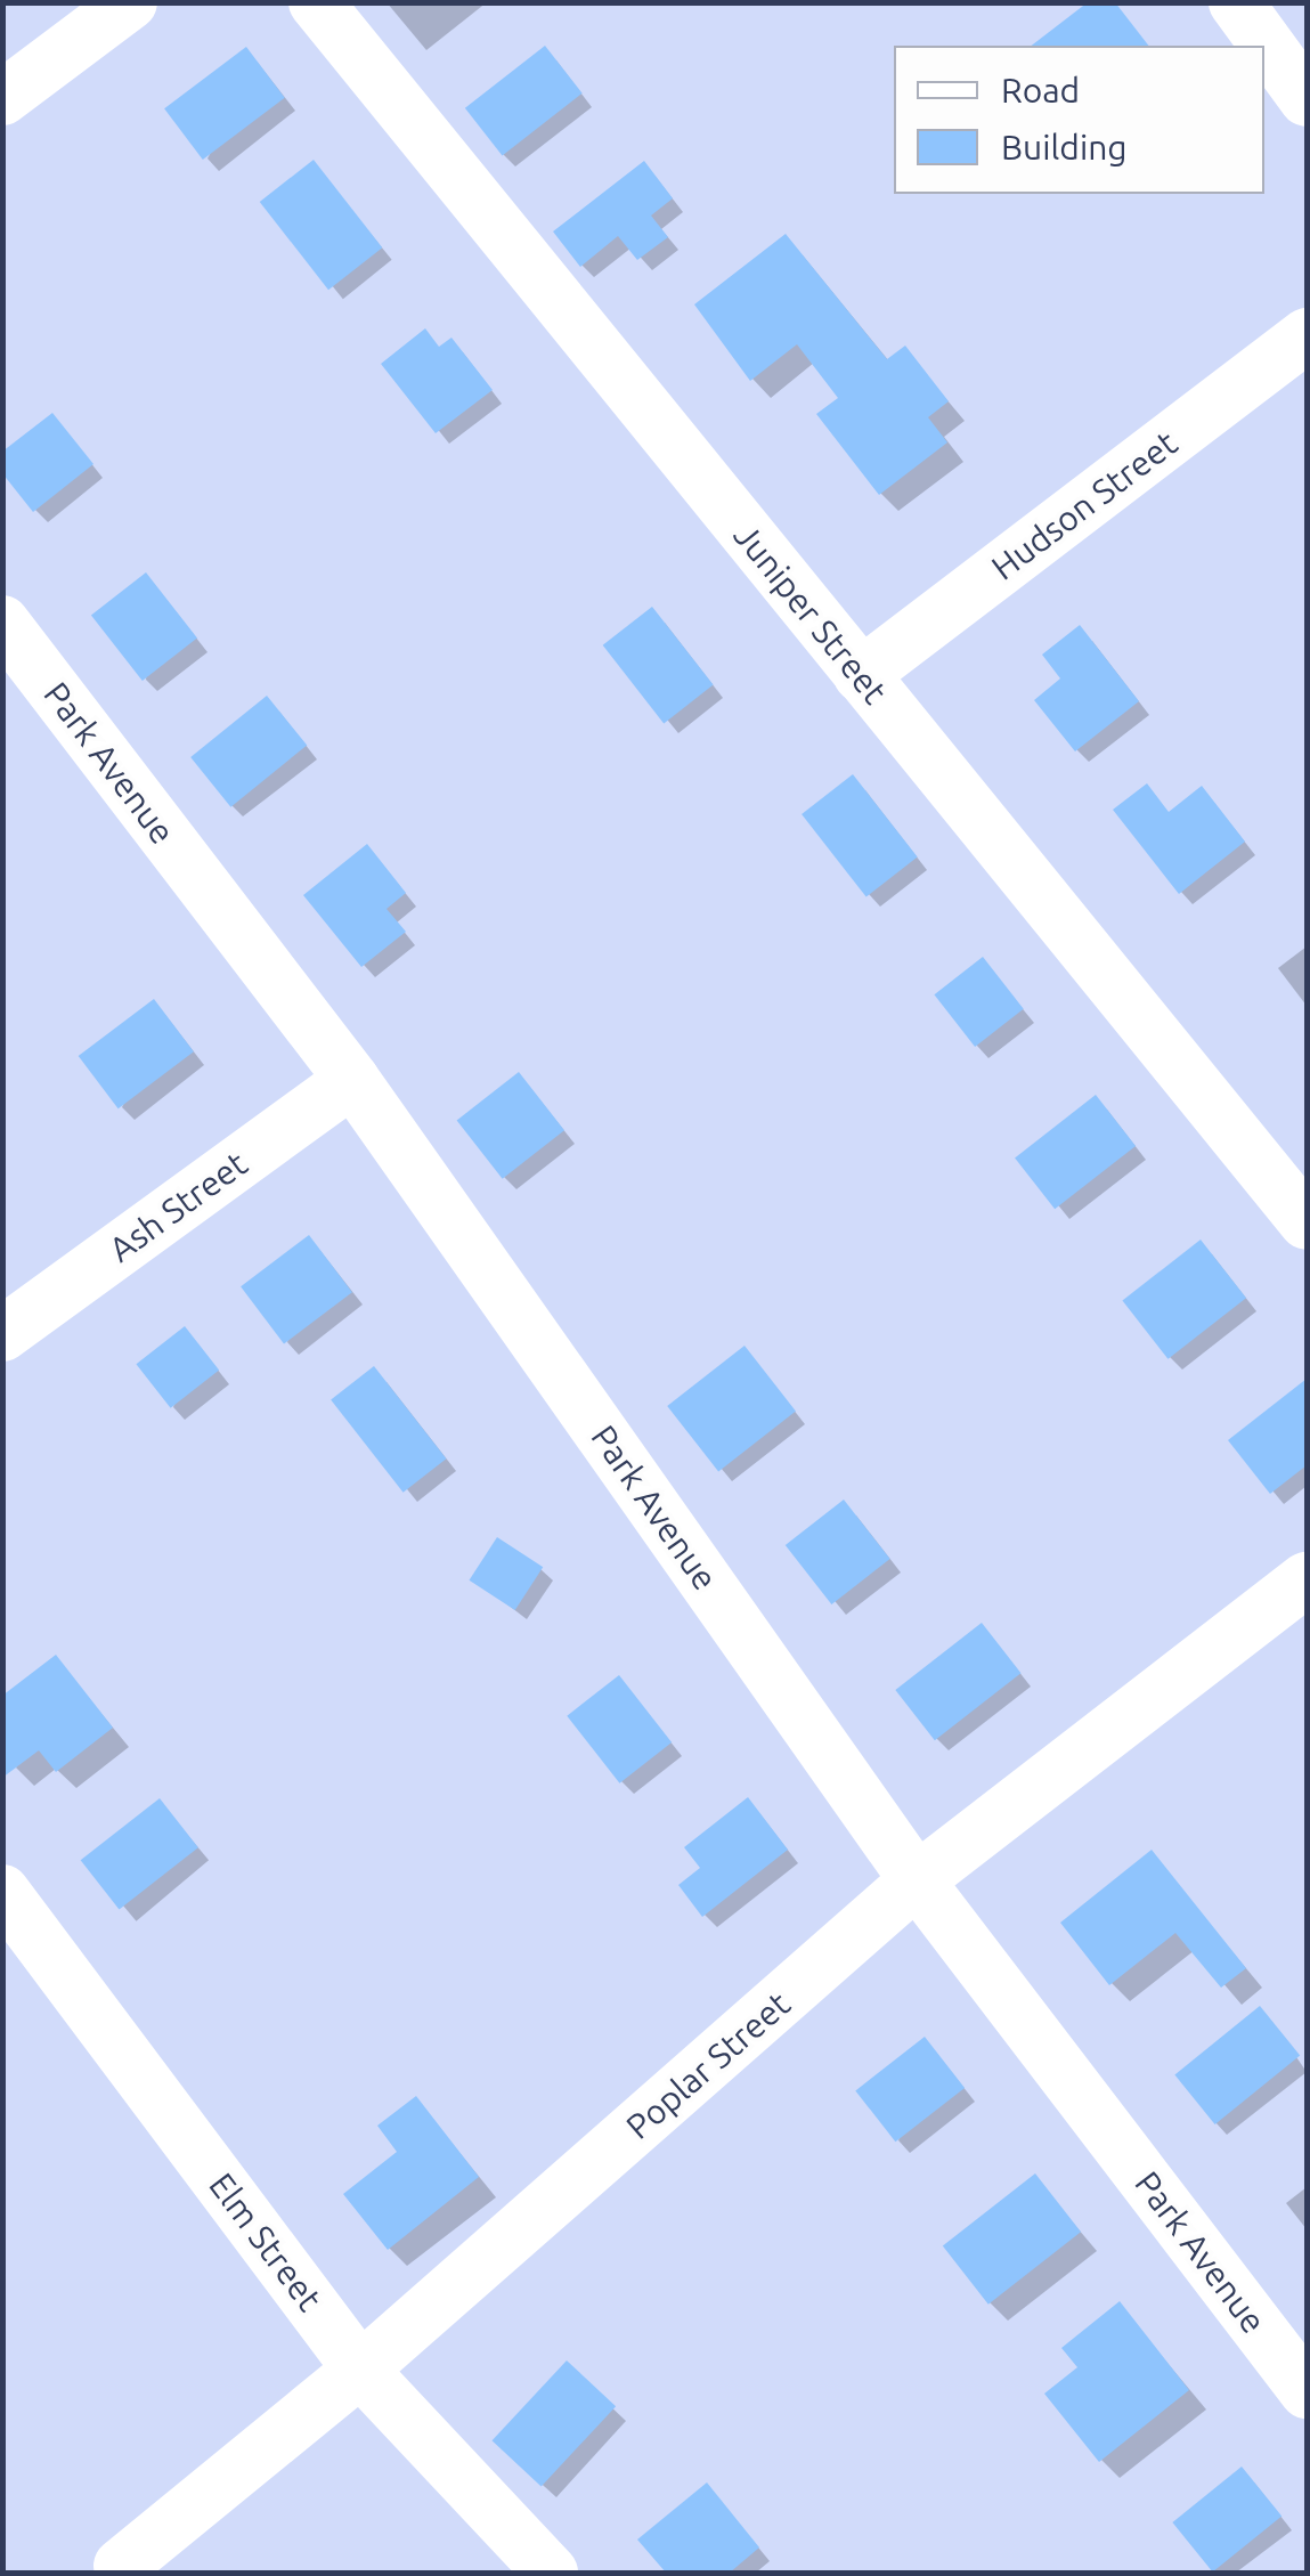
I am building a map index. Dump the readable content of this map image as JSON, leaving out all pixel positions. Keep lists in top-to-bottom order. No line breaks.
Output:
{"streets":{"street":["Hudson Street","Juniper Street","Park Avenue","Ash Street","Poplar Street","Elm Street"]},"crossings":[["Hudson Street","Juniper Street"],["Park Avenue","Ash Street"],["Park Avenue","Poplar Street"],["Poplar Street","Elm Street"]],"legend":["Road","Building"]}
